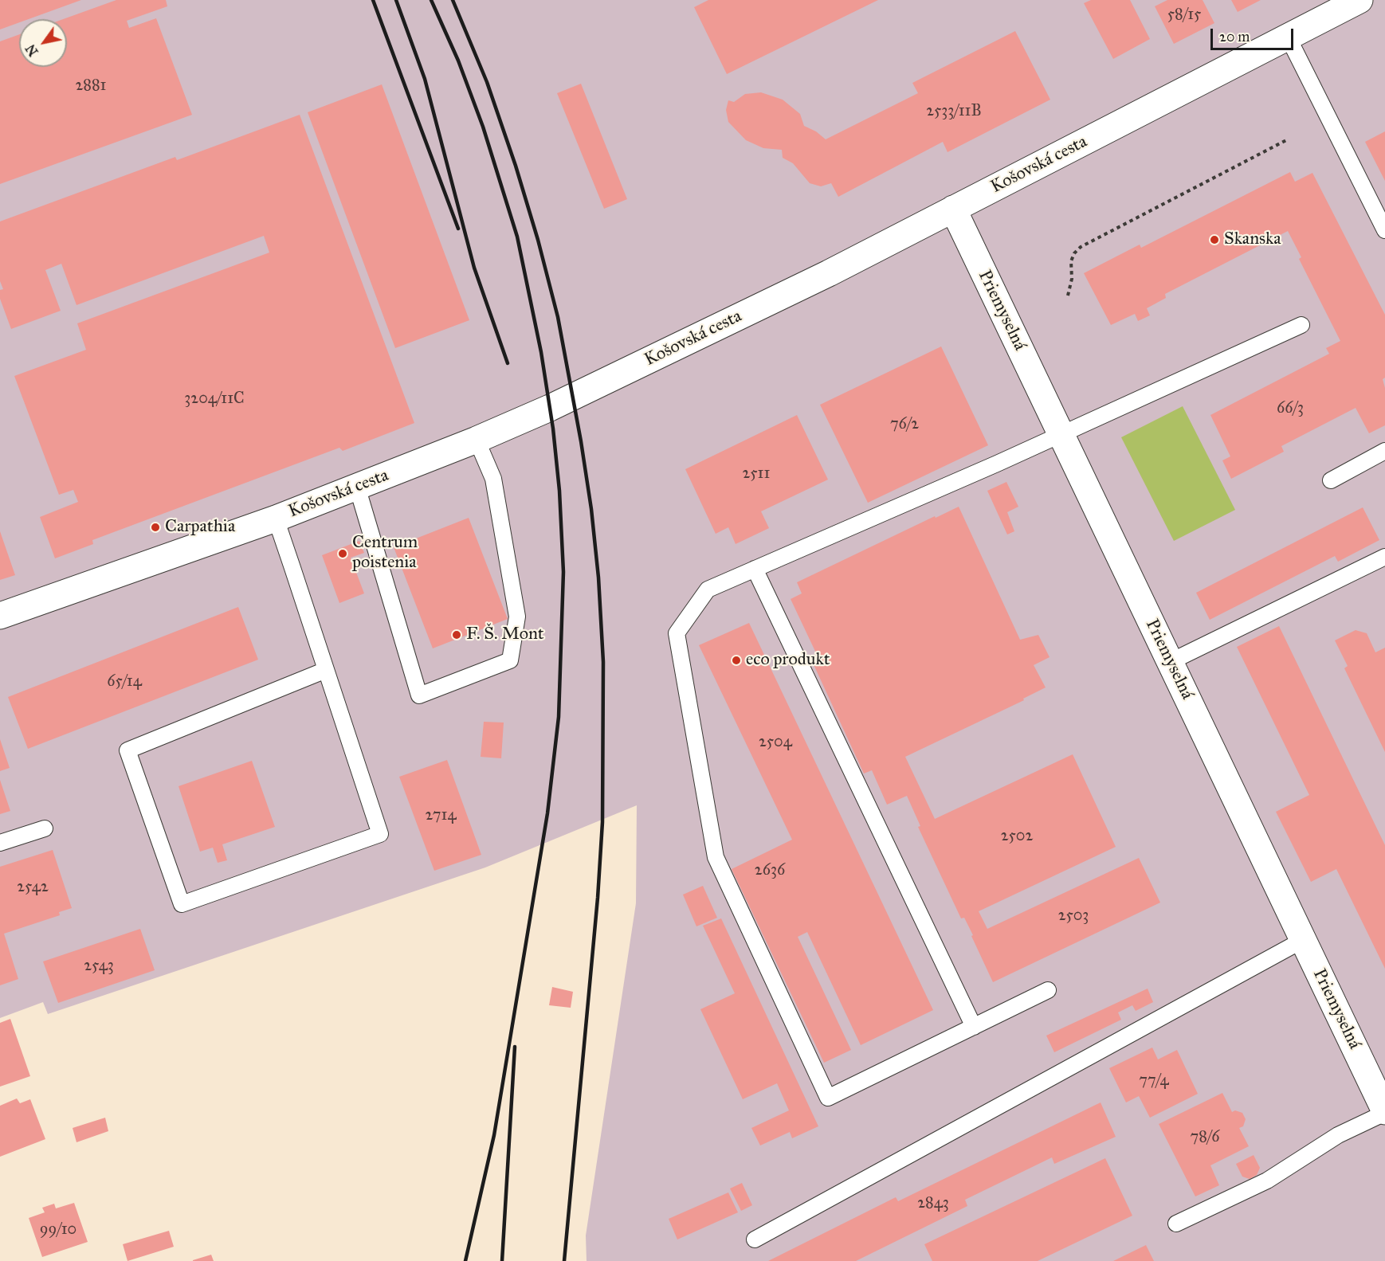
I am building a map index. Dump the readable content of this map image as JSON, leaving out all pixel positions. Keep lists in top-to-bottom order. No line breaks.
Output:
{"streets":{"street":["Košovská cesta","Priemyselná"]},"crossings":[["Košovská cesta","Priemyselná"]],"places":["Skanska","Carpathia","Centrum poistenia","F. Š. Mont","eco produkt"],"house_numbers":["58/15","2881","2533/11B","3204/11C","66/3","76/2","2511","65/14","2504","2714","2502","2636","2542","2503","2543","77/4","78/6","2843","99/10"],"scale_bar":"20 m","north":"bottom left"}
